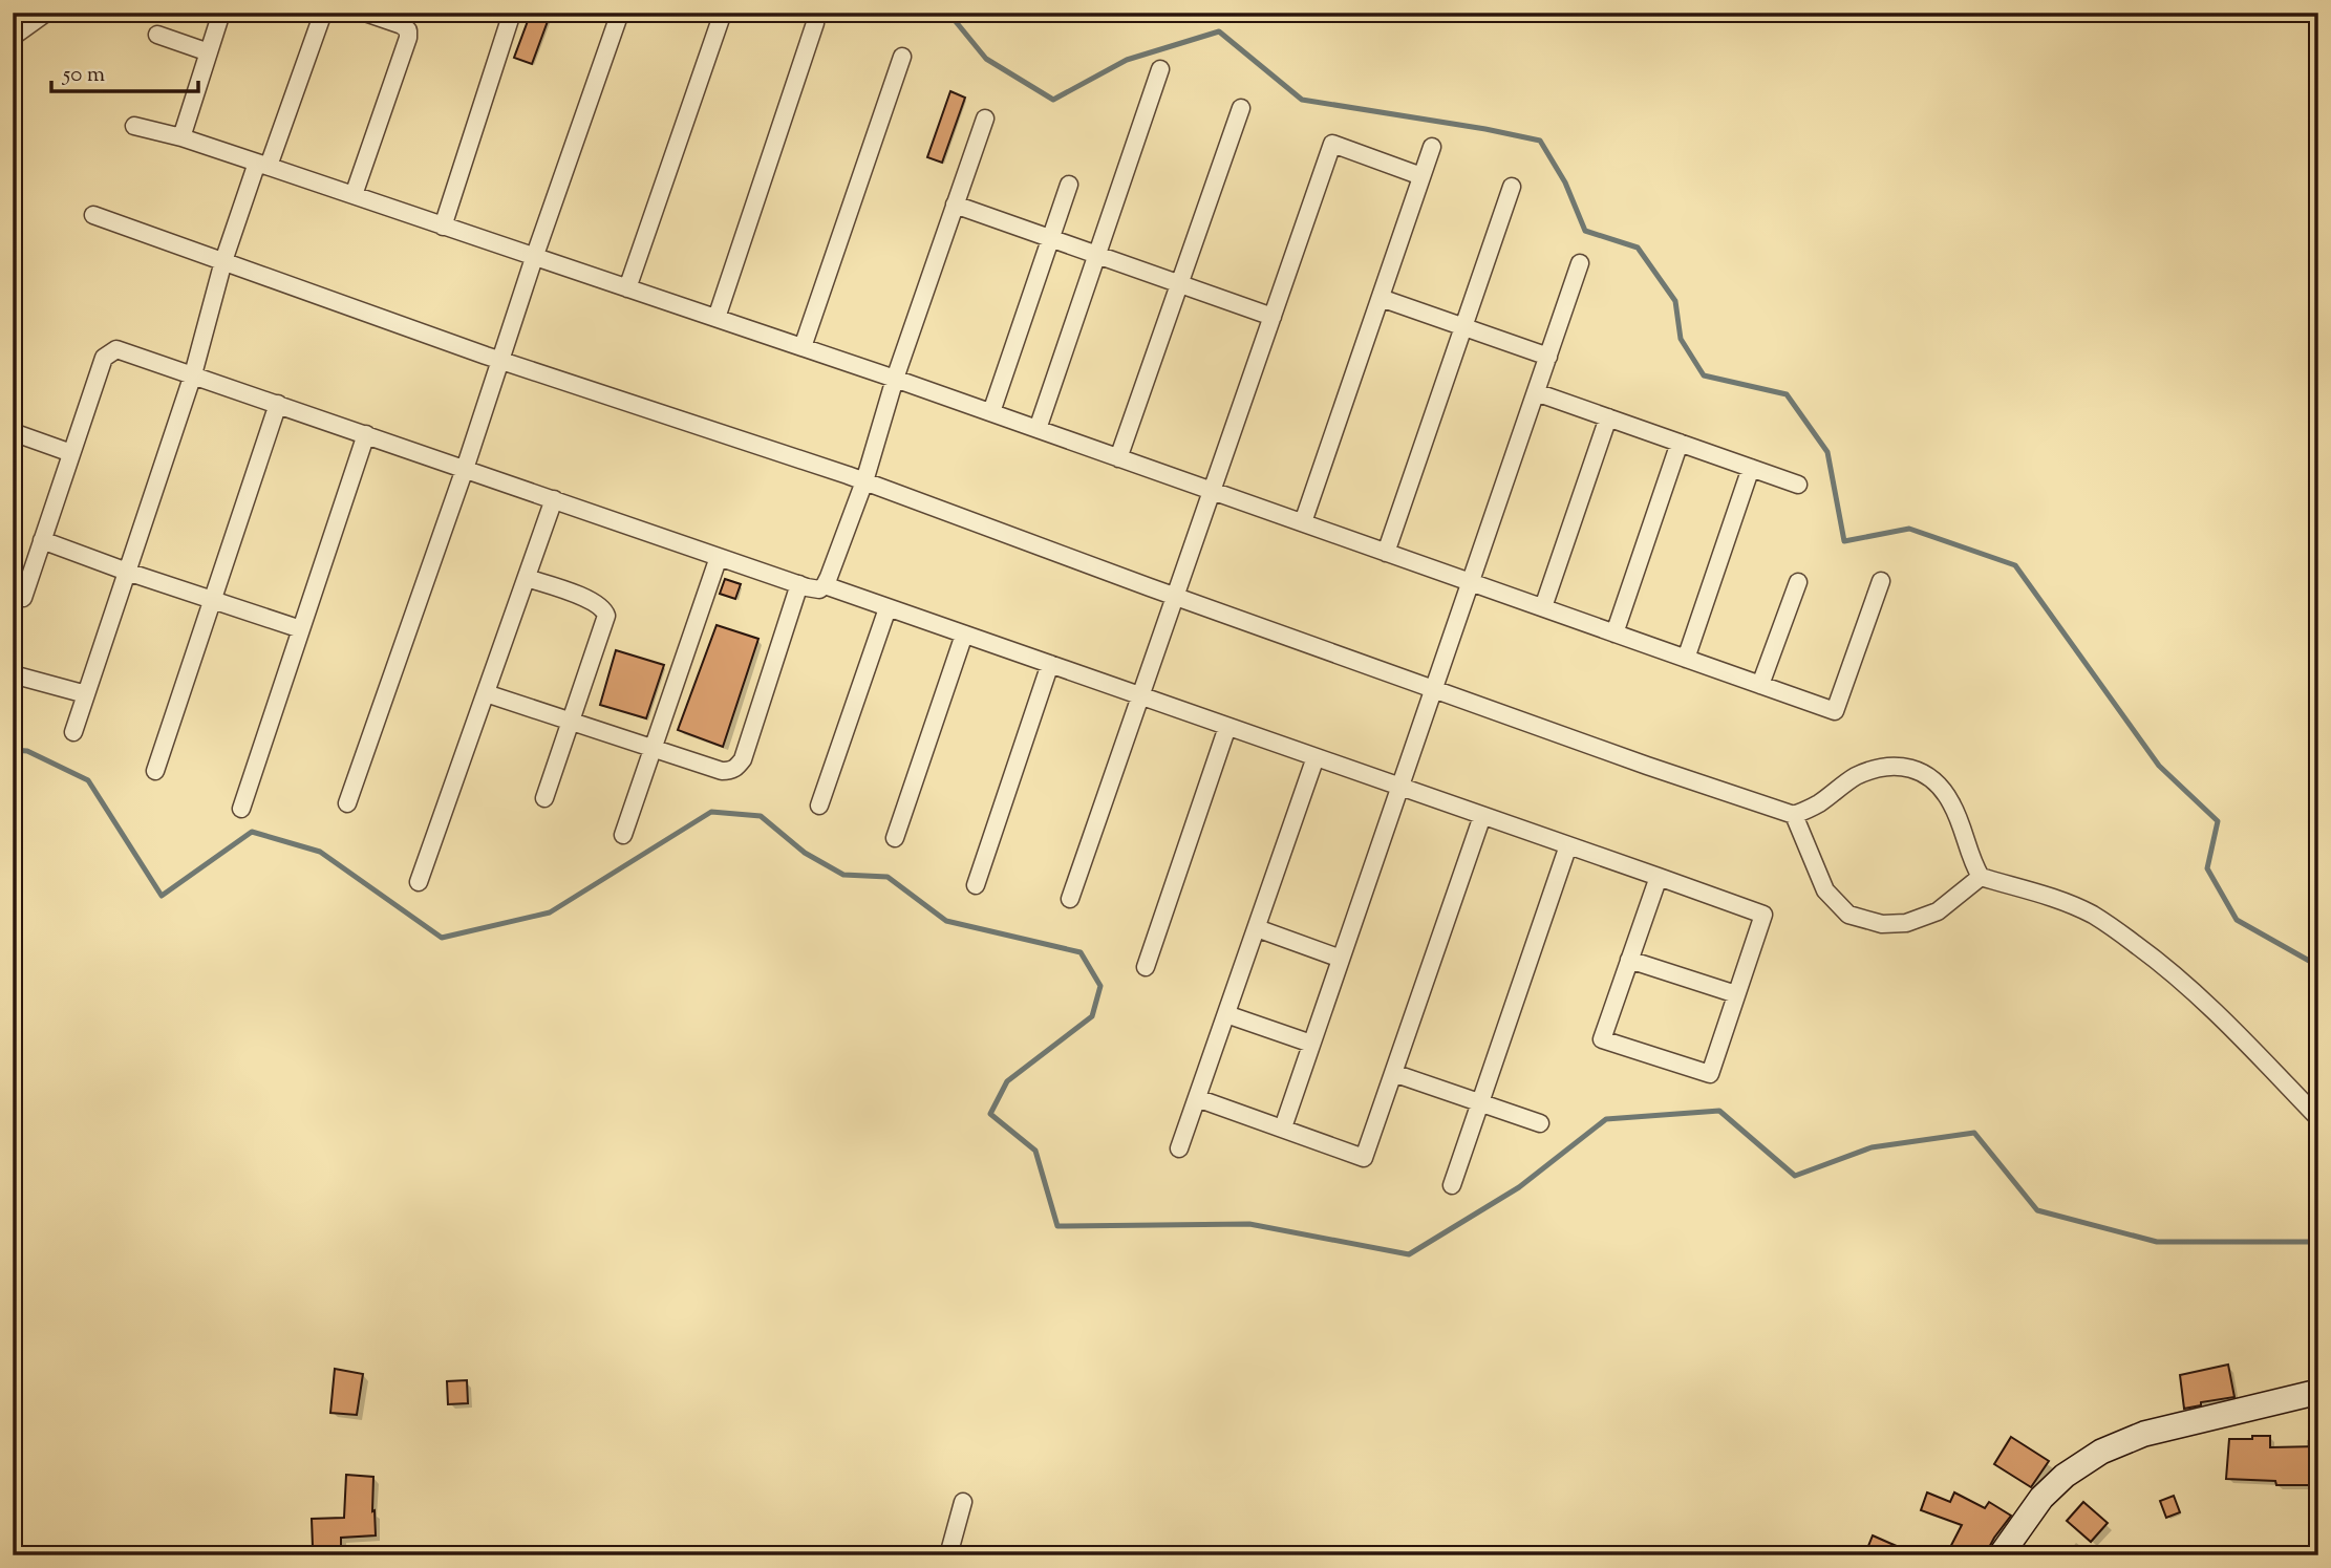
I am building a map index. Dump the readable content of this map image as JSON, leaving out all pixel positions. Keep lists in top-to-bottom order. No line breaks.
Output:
{"scale_bar":"50 m"}
